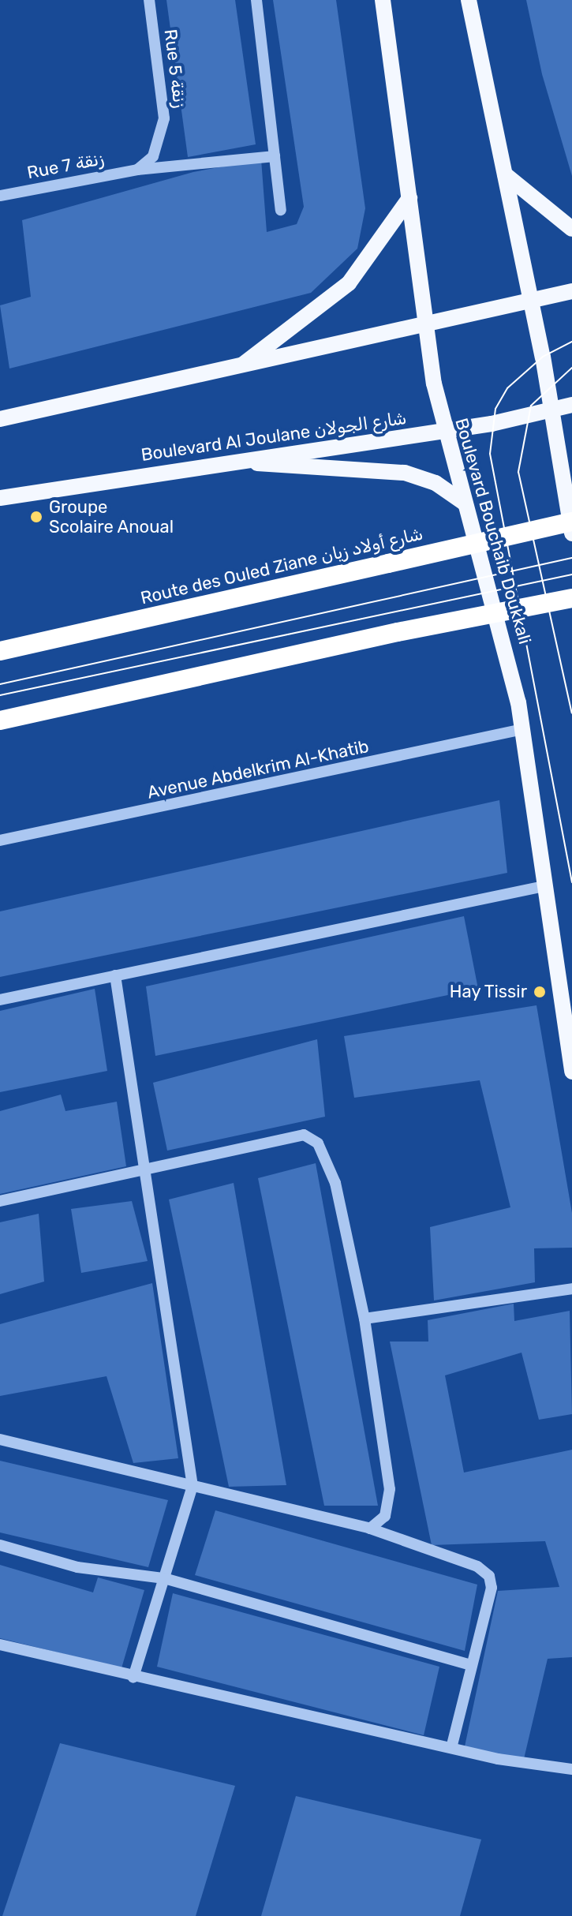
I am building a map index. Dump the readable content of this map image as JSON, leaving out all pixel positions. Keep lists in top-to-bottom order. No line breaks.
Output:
{"streets":{"highway":["Route des Ouled Ziane شارع أولاد زيان"],"main road":["Boulevard Al Joulane شارع الجولان","Boulevard Bouchaib Doukkali"],"street":["Rue 5 زنقة","Rue 7 زنقة","Avenue Abdelkrim Al-Khatib"]},"crossings":[["Rue 5 زنقة","Rue 7 زنقة"],["Boulevard Al Joulane شارع الجولان","Boulevard Bouchaib Doukkali"],["Boulevard Bouchaib Doukkali","Avenue Abdelkrim Al-Khatib"]],"places":["Groupe Scolaire Anoual","Hay Tissir"]}
